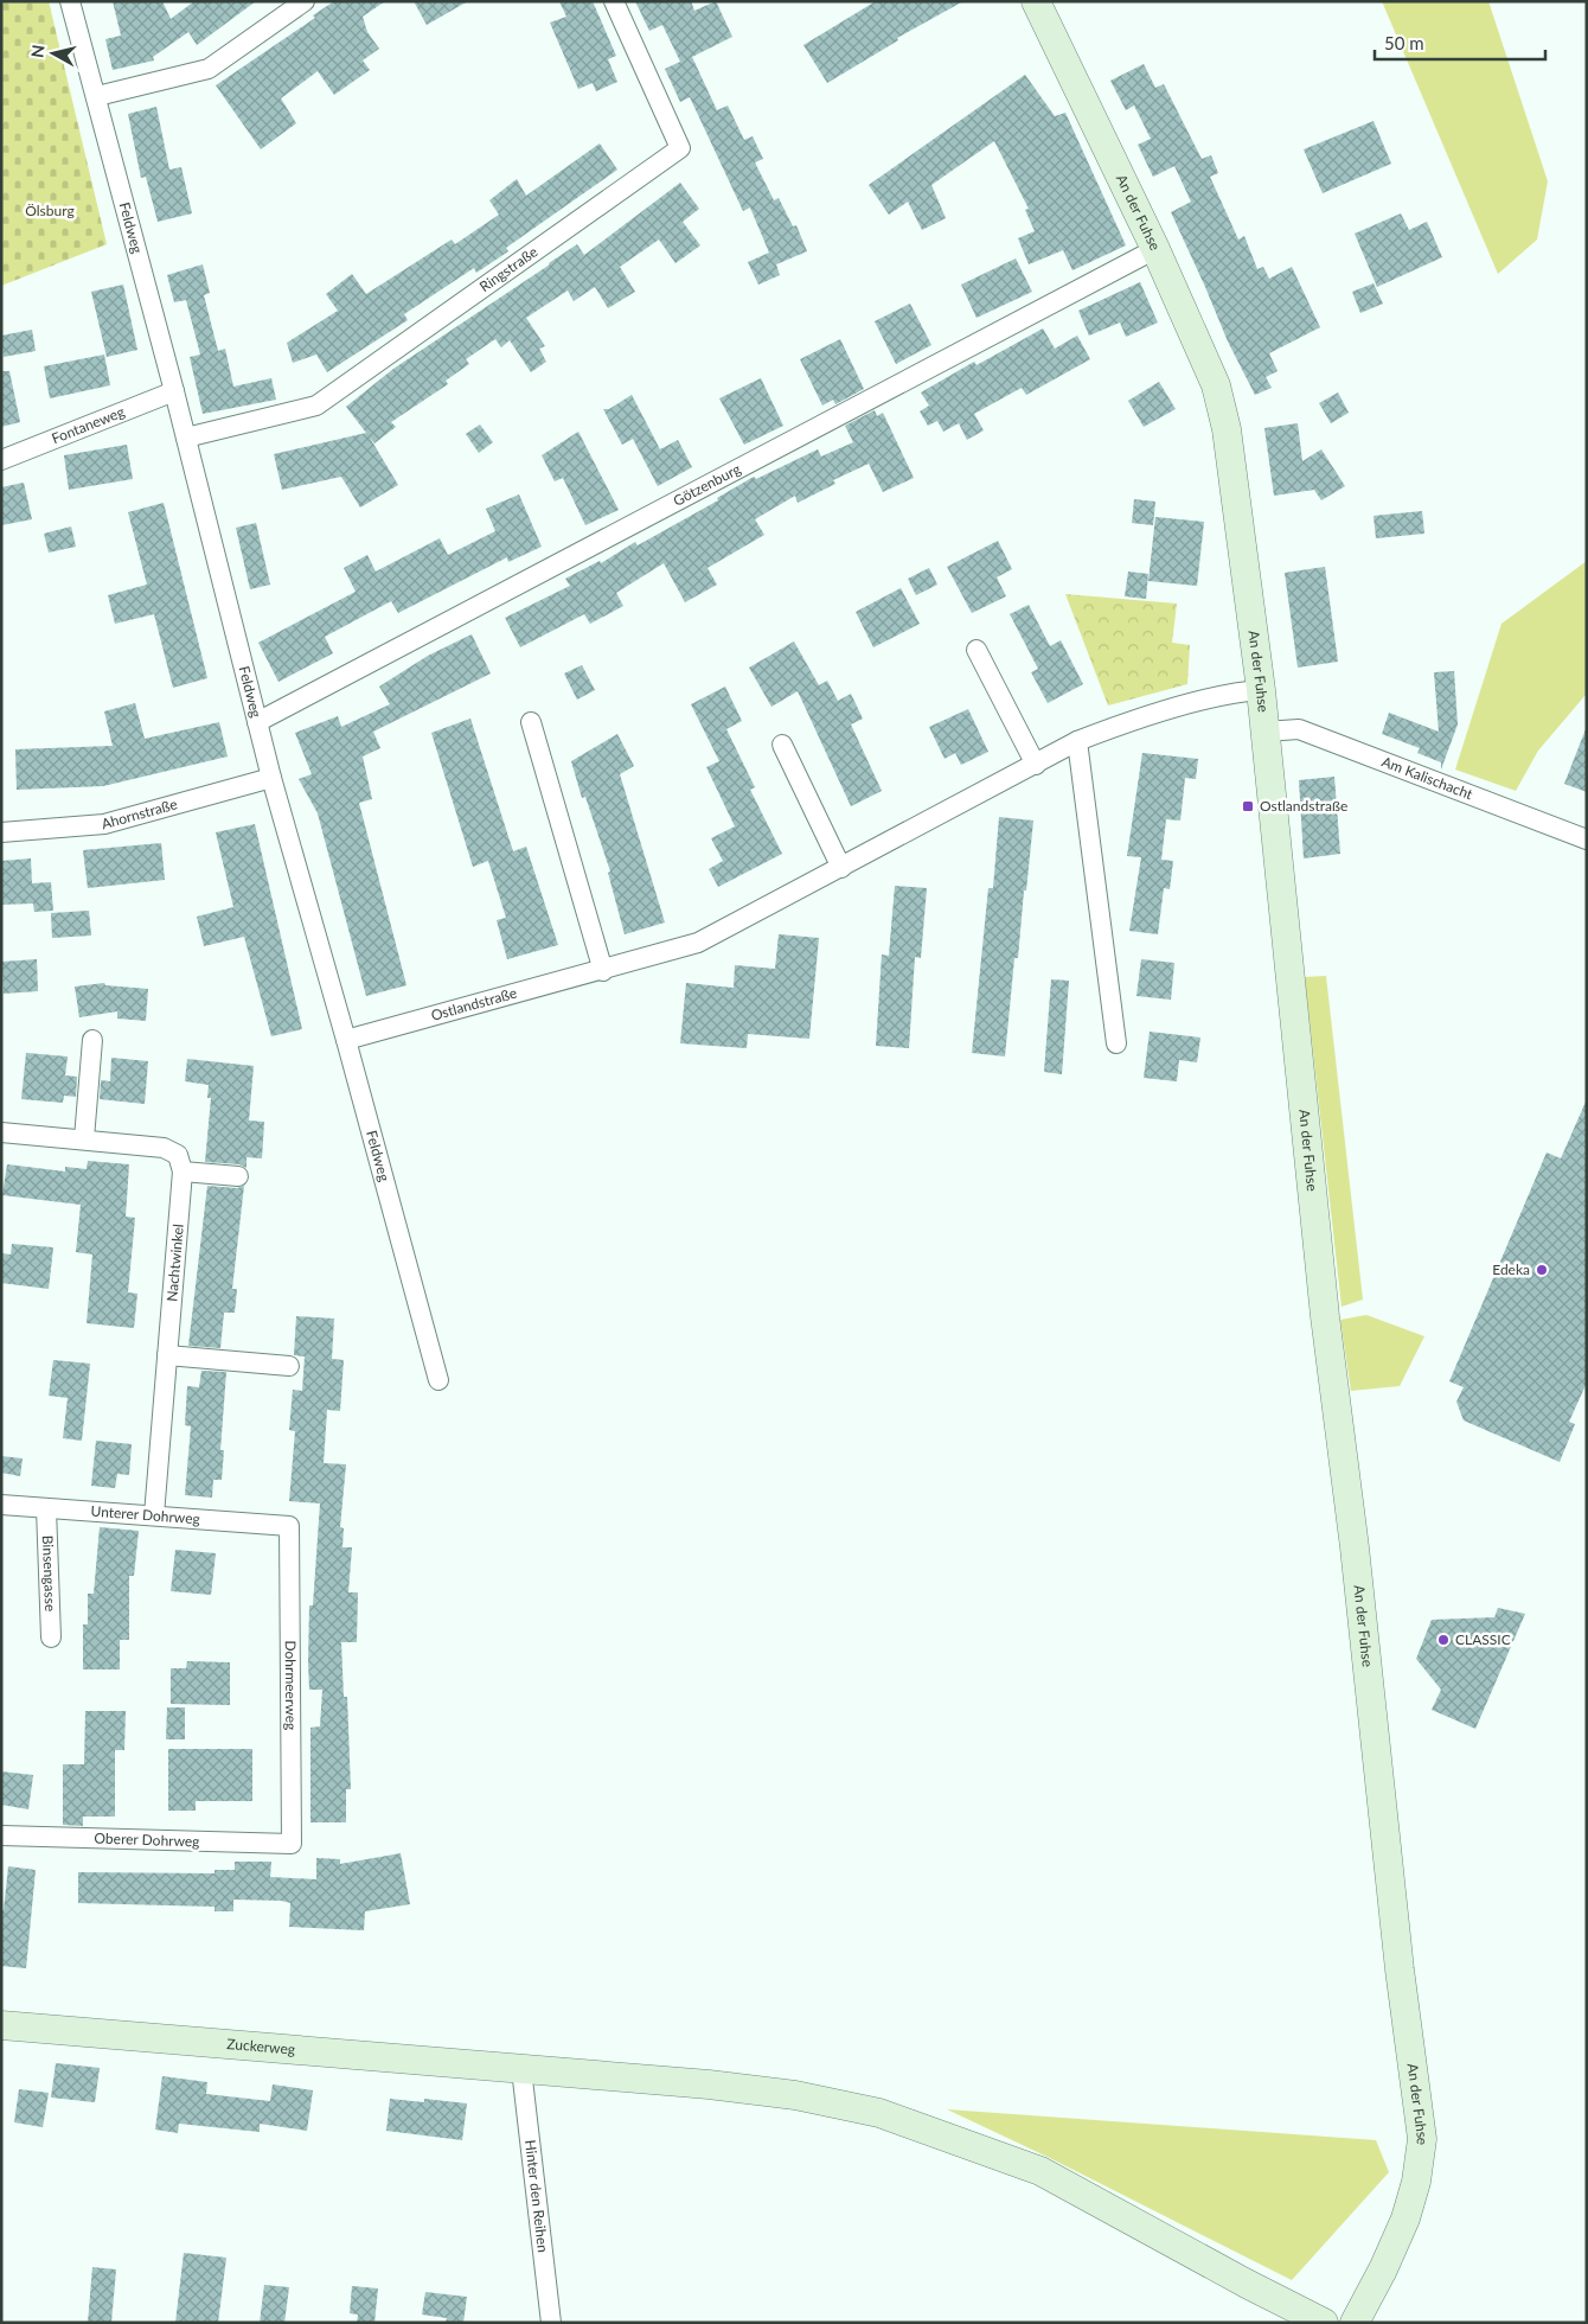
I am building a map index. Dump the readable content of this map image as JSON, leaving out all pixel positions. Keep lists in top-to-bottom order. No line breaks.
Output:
{"streets":{"street":["An der Fuhse","Feldweg","Ringstraße","Fontaneweg","Götzenburg","Am Kalischacht","Ahornstraße","Ostlandstraße","Nachtwinkel","Unterer Dohrweg","Binsengasse","Dohrmeerweg","Oberer Dohrweg","Zuckerweg","Hinter den Reihen"]},"crossings":[["An der Fuhse","Götzenburg"],["An der Fuhse","Am Kalischacht"],["An der Fuhse","Ostlandstraße"],["Feldweg","Ringstraße"],["Feldweg","Fontaneweg"],["Feldweg","Götzenburg"],["Feldweg","Ahornstraße"],["Feldweg","Ostlandstraße"],["Nachtwinkel","Unterer Dohrweg"],["Unterer Dohrweg","Binsengasse"],["Unterer Dohrweg","Dohrmeerweg"],["Dohrmeerweg","Oberer Dohrweg"],["Zuckerweg","Hinter den Reihen"]],"parks":["Ölsburg"],"places":{"transit":["Ostlandstraße"],"other":["Edeka","CLASSIC"]},"scale_bar":"50 m","north":"left"}
